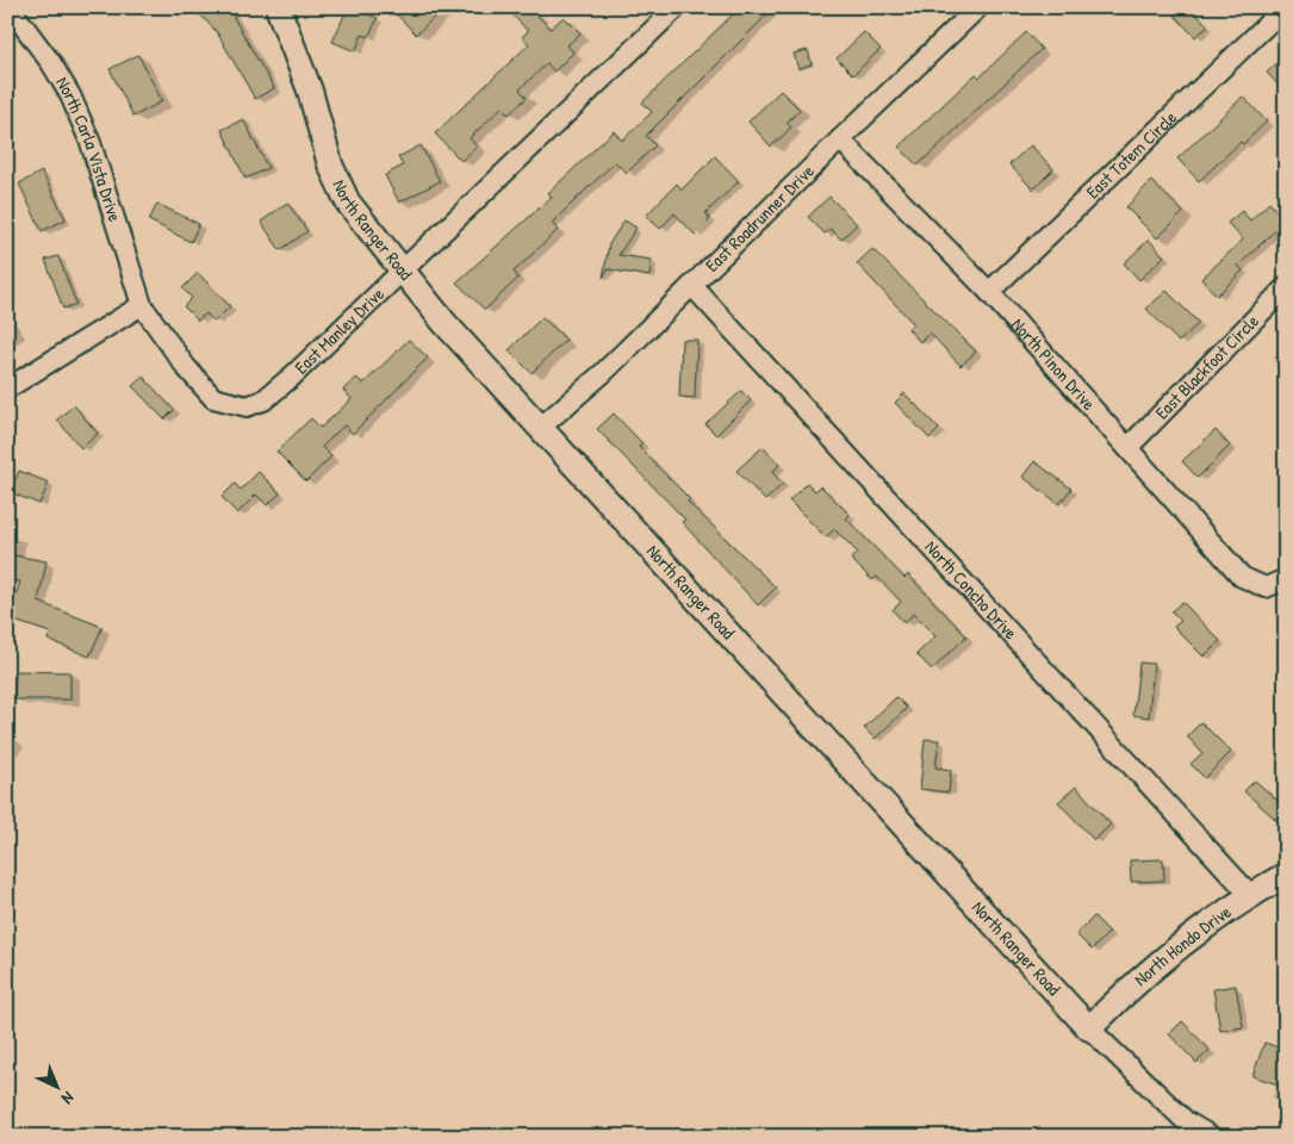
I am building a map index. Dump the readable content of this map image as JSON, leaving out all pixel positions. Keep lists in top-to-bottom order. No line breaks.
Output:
{"streets":{"street":["North Carla Vista Drive","East Totem Circle","East Roadrunner Drive","North Ranger Road","East Manley Drive","North Pinon Drive","East Blackfoot Circle","North Concho Drive","North Hondo Drive"]},"crossings":[["North Carla Vista Drive","East Manley Drive"],["East Totem Circle","North Pinon Drive"],["East Roadrunner Drive","North Ranger Road"],["East Roadrunner Drive","North Pinon Drive"],["East Roadrunner Drive","North Concho Drive"],["North Ranger Road","East Manley Drive"],["North Ranger Road","North Hondo Drive"],["North Pinon Drive","East Blackfoot Circle"],["North Concho Drive","North Hondo Drive"]],"north":"bottom right"}
